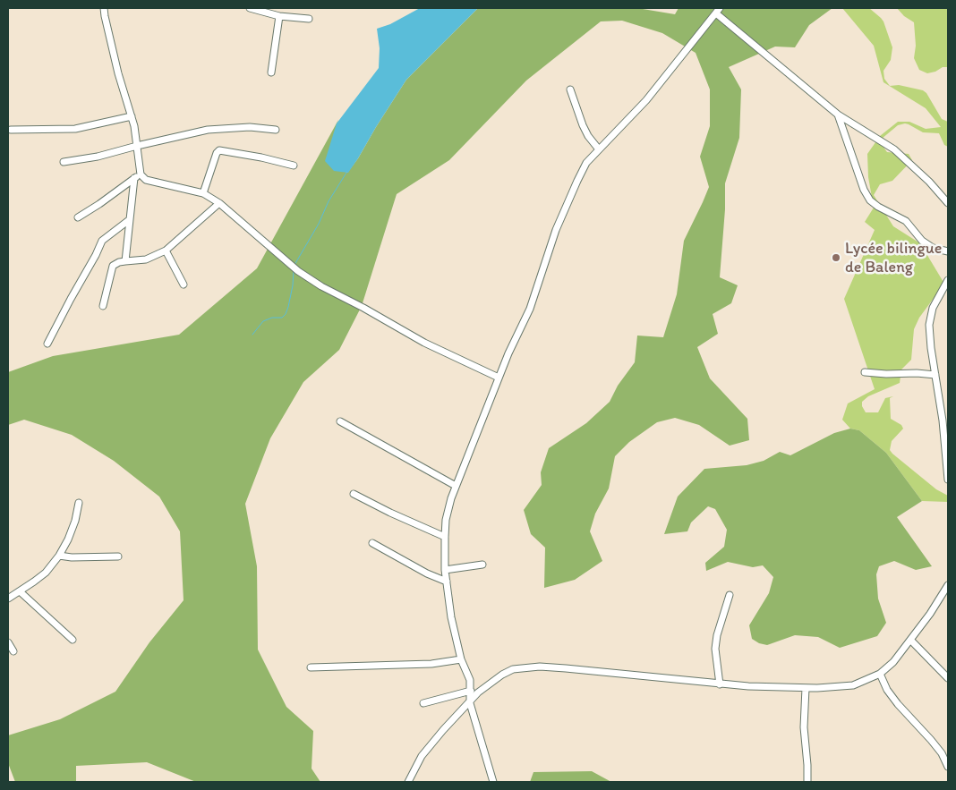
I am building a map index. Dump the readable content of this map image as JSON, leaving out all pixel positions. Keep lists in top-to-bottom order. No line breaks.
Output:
{"places":["Lycée bilingue de Baleng"]}
